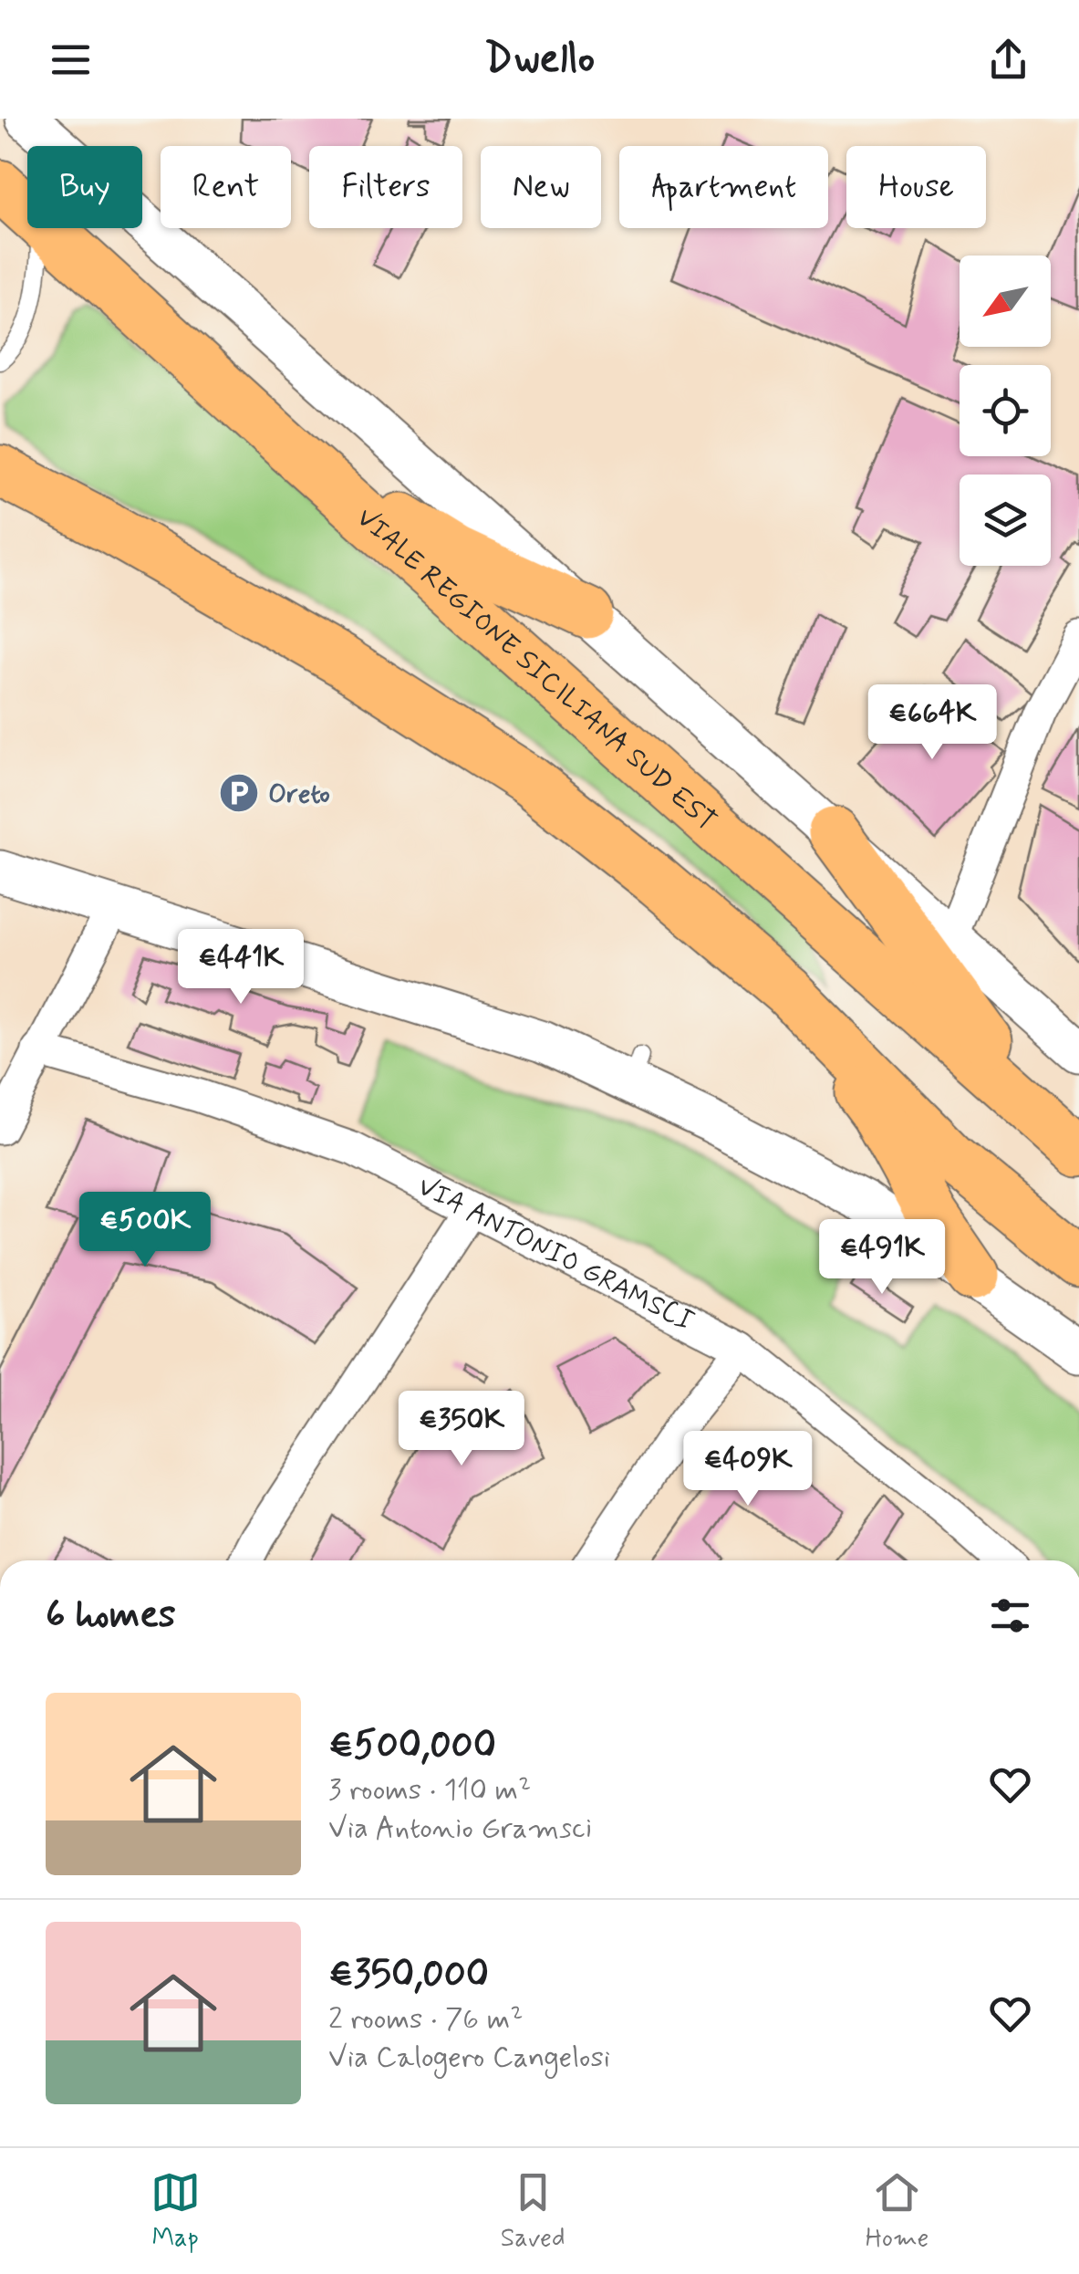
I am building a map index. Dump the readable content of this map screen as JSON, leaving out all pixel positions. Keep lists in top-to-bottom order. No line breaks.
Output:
{"streets":{"main road":["VIALE REGIONE SICILIANA SUD EST"],"street":["VIA ANTONIO GRAMSCI"]},"places":{"parking":["Oreto"]},"north":"bottom left","page":{"header":"Dwello","chip":["Buy","Rent","Filters","New","Apartment","House"],"price":["€664K","€441K","€500K","€491K","€350K","€409K"],"heading":"6 homes","list":[{"name":"€500,000","note":"3 rooms · 110 m² · Via Antonio Gramsci"},{"name":"€350,000","note":"2 rooms · 76 m² · Via Calogero Cangelosi"}],"tabs":["Map","Saved","Home"]}}
